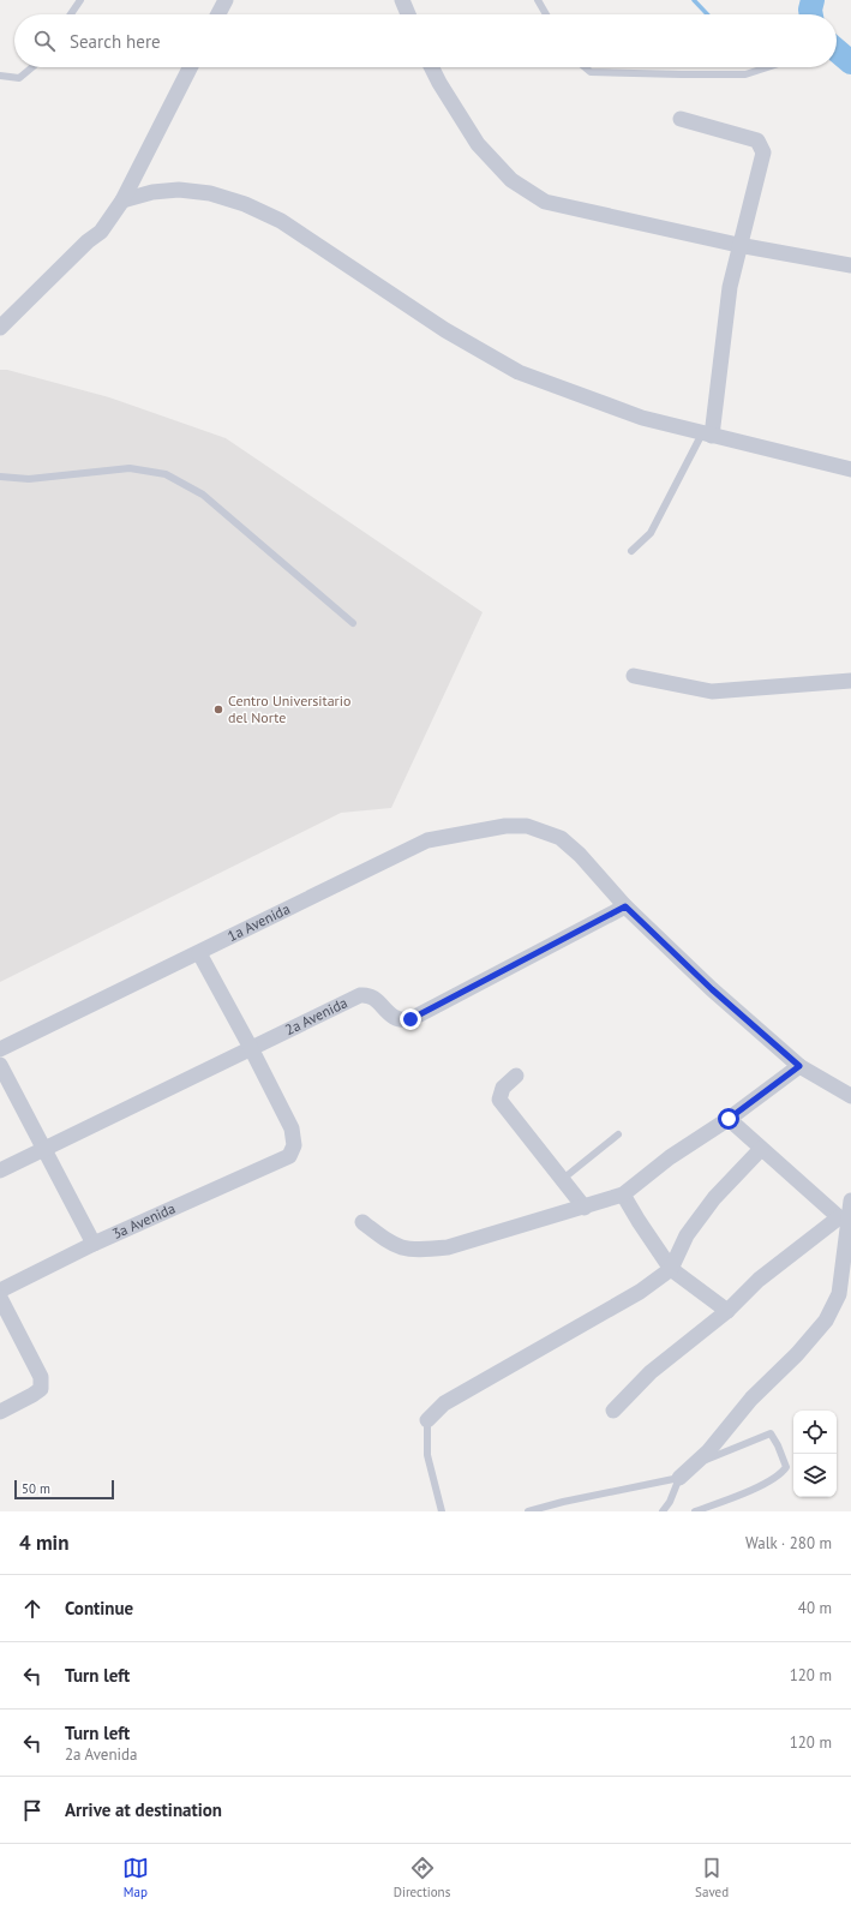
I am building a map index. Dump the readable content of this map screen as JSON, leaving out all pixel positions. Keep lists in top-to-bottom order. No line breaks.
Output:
{"streets":{"street":["1a Avenida","2a Avenida","3a Avenida"]},"crossings":[["1a Avenida","2a Avenida"],["2a Avenida","3a Avenida"]],"places":["Centro Universitario del Norte"],"scale_bar":"50 m","page":{"search":"Search here","scale":"50 m","heading":["4 min","Walk · 280 m"],"list":[["Continue","40 m"],["Turn left","120 m"],["Turn left","2a Avenida","120 m"],"Arrive at destination"],"nav":["Map","Directions","Saved"]}}
